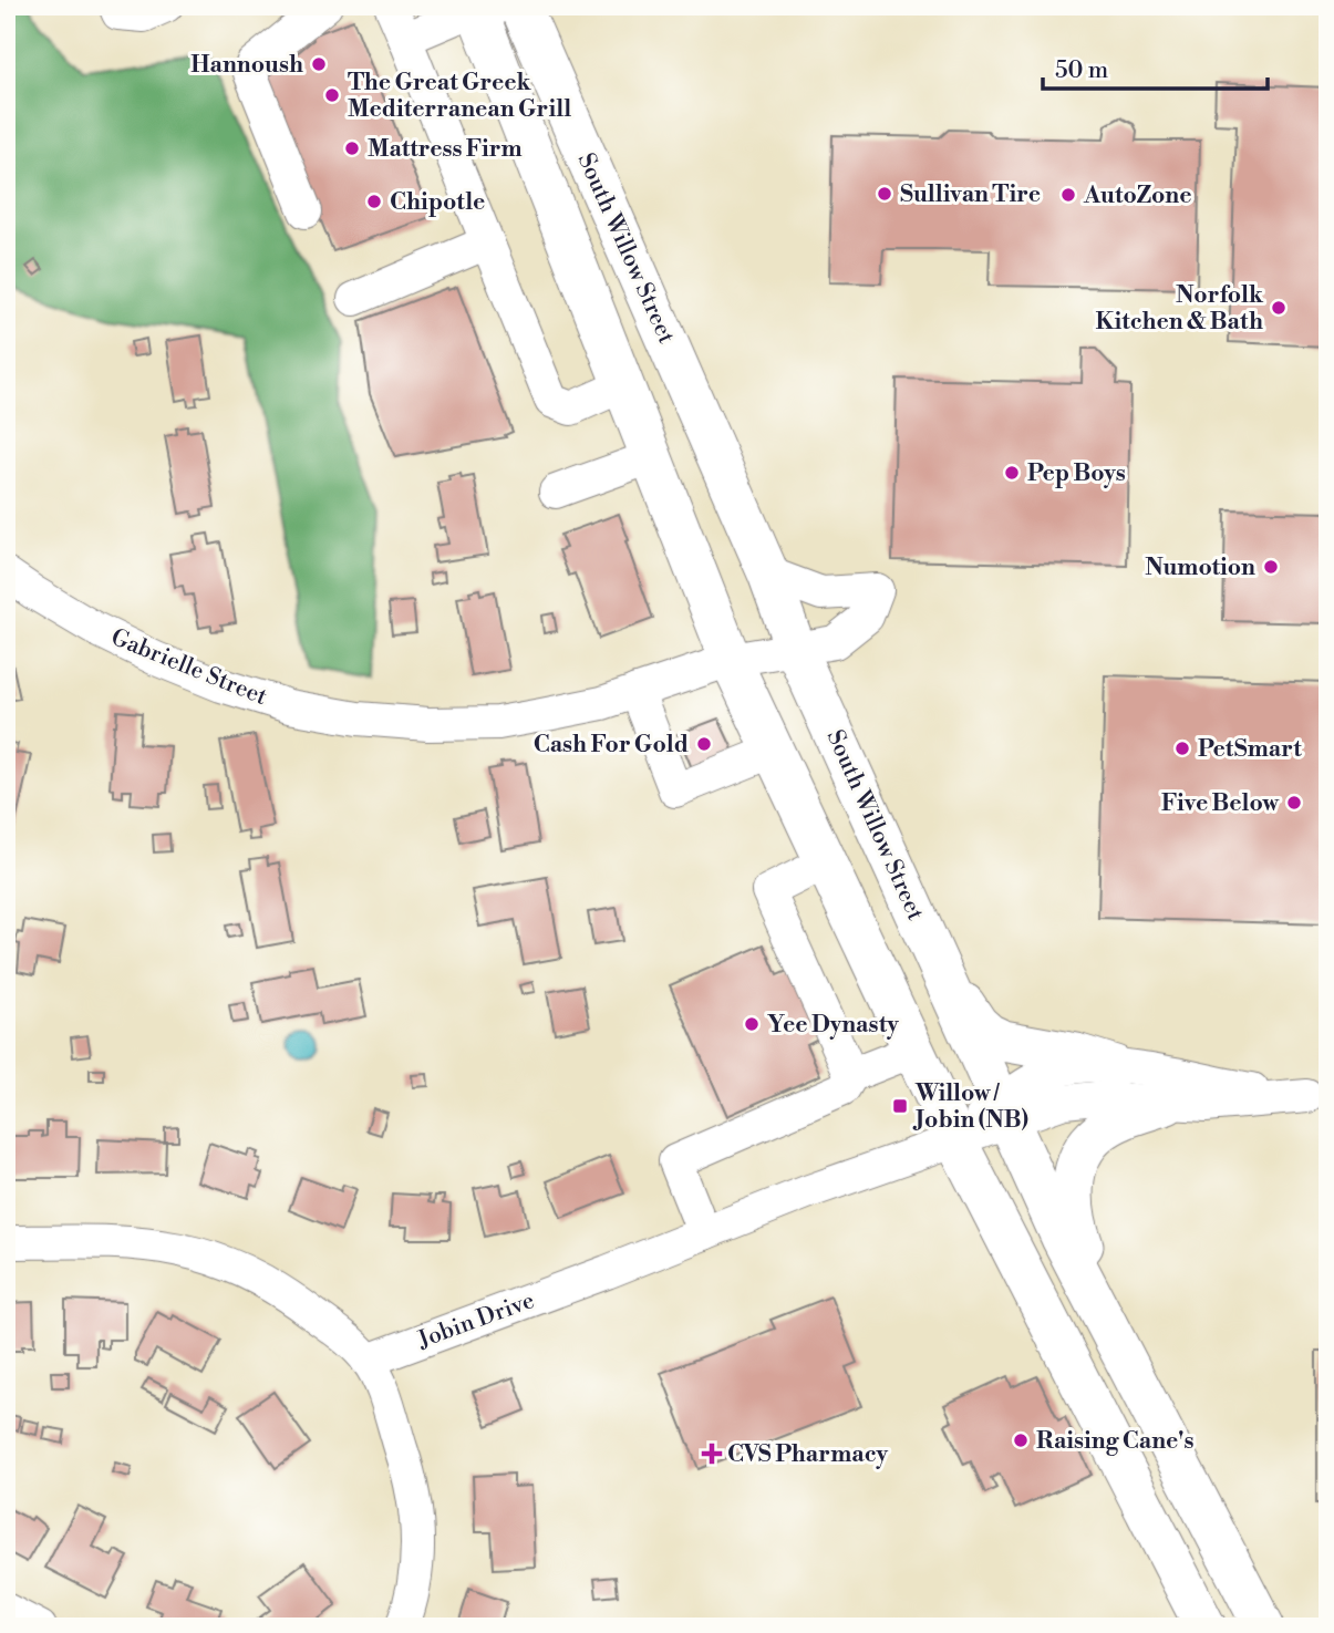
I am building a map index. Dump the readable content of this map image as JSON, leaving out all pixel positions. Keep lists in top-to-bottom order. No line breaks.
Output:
{"streets":{"main road":["South Willow Street"],"street":["Gabrielle Street","Jobin Drive"]},"crossings":[["South Willow Street","Gabrielle Street"],["South Willow Street","Jobin Drive"]],"places":{"other":["Hannoush","The Great Greek Mediterranean Grill","Mattress Firm","Sullivan Tire","AutoZone","Chipotle","Norfolk Kitchen & Bath","Pep Boys","Numotion","Cash For Gold","PetSmart","Five Below","Yee Dynasty","Raising Cane's"],"transit":["Willow / Jobin (NB)"],"health":["CVS Pharmacy"]},"scale_bar":"50 m"}
